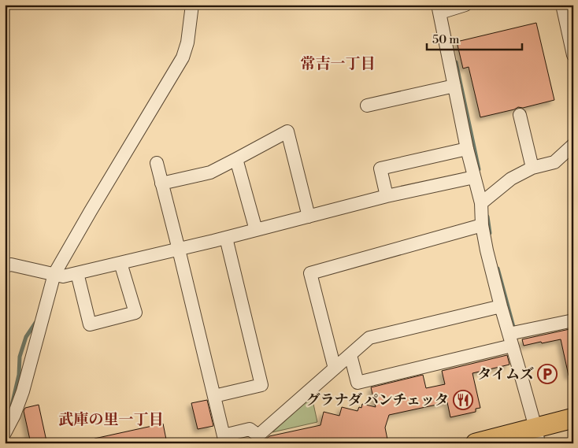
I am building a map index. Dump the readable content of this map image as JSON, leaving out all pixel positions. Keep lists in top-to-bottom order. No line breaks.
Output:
{"districts":["常吉一丁目","武庫の里一丁目"],"places":{"parking":["タイムズ"],"restaurant":["グラナダ パンチェッタ"]},"scale_bar":"50 m"}
